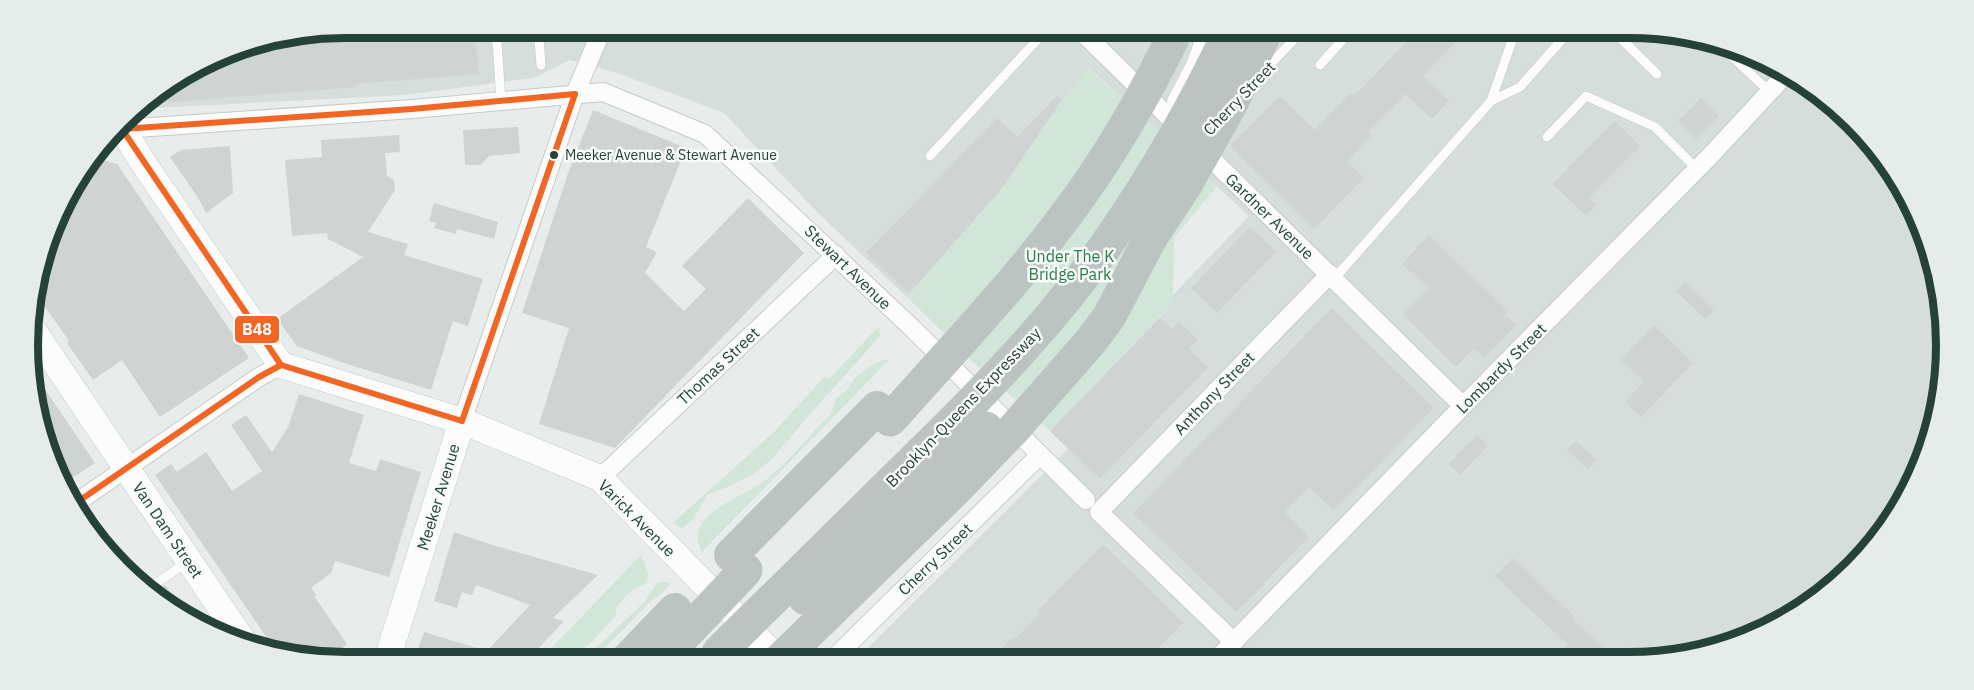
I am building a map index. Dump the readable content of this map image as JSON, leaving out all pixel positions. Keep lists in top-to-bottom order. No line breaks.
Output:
{"streets":{"highway":["Brooklyn-Queens Expressway"],"main road":["Meeker Avenue","Varick Avenue","Van Dam Street"],"street":["Cherry Street","Gardner Avenue","Stewart Avenue","Thomas Street","Lombardy Street","Anthony Street"]},"crossings":[["Cherry Street","Gardner Avenue"],["Cherry Street","Stewart Avenue"],["Gardner Avenue","Lombardy Street"],["Gardner Avenue","Anthony Street"],["Stewart Avenue","Thomas Street"],["Stewart Avenue","Lombardy Street"],["Stewart Avenue","Anthony Street"],["Stewart Avenue","Meeker Avenue"],["Thomas Street","Varick Avenue"],["Meeker Avenue","Varick Avenue"]],"parks":["Under The K Bridge Park"],"places":["Meeker Avenue & Stewart Avenue"],"lines":["transit line B48"]}
